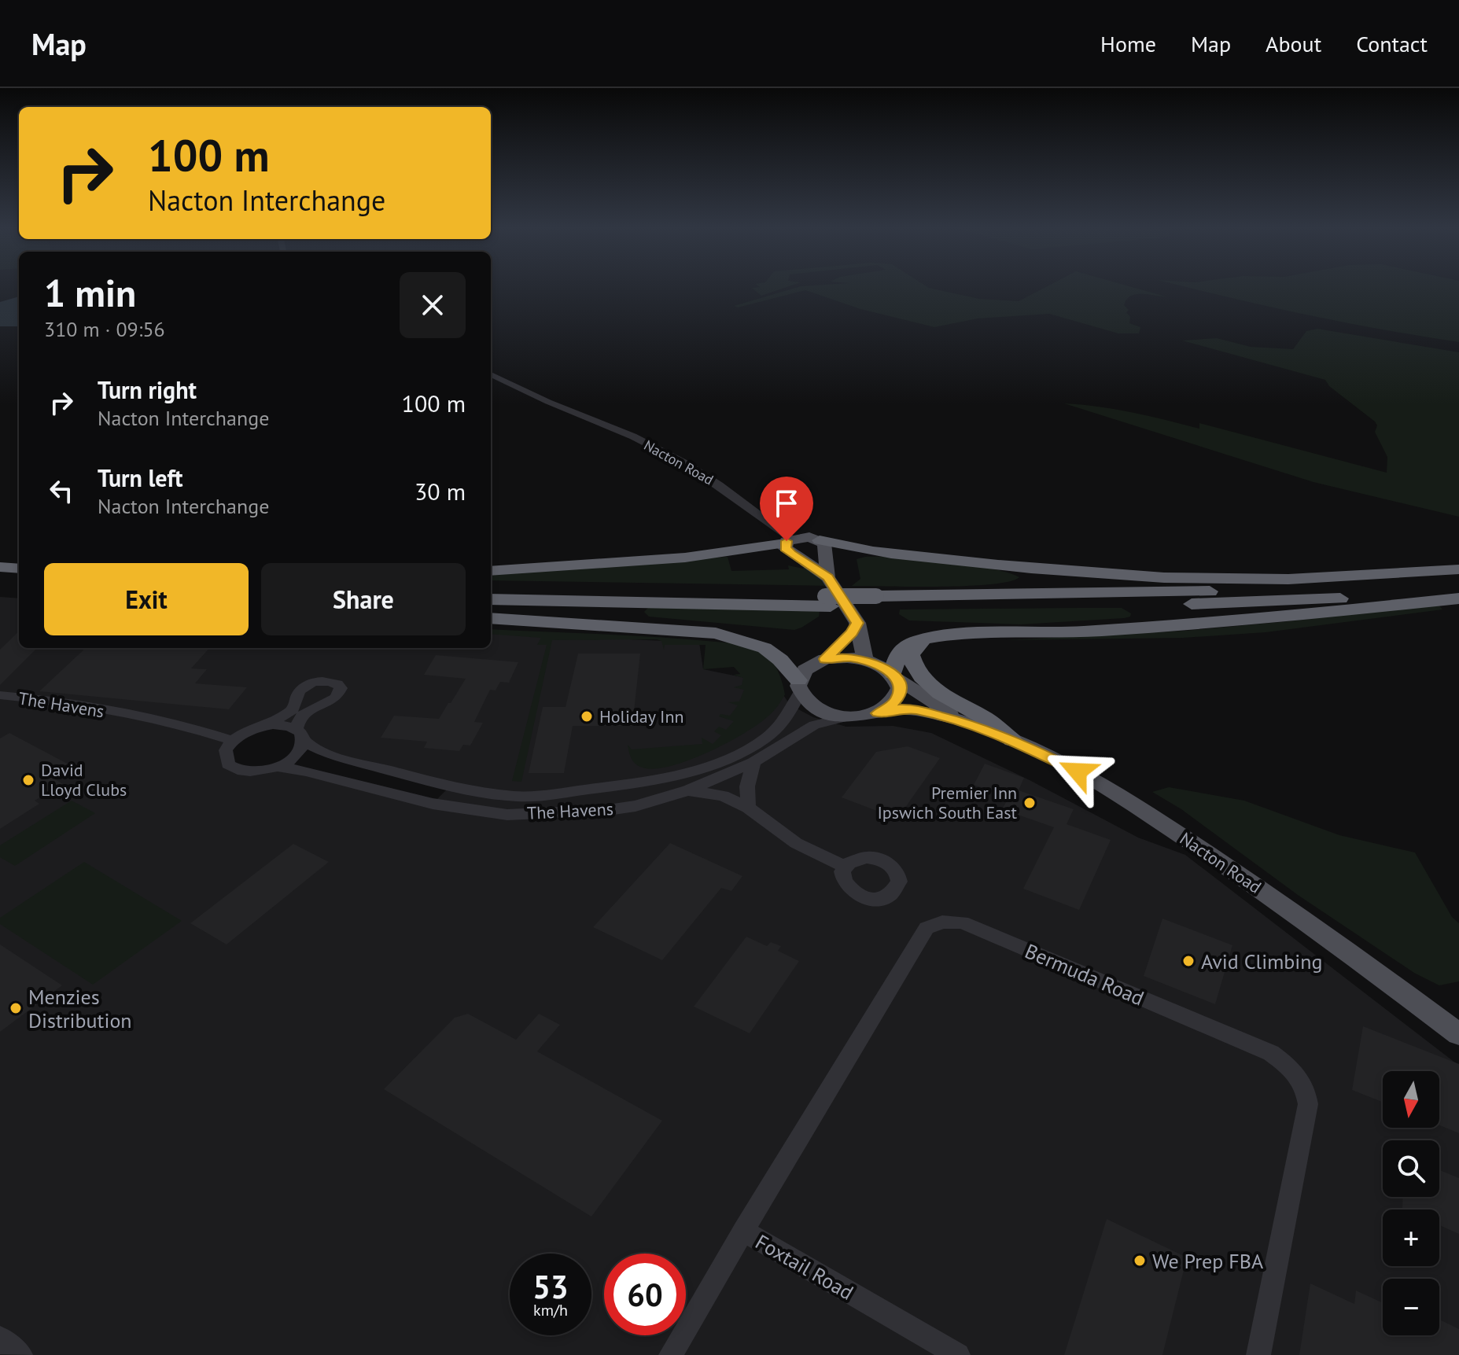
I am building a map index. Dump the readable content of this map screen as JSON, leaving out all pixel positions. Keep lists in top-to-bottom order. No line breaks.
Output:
{"streets":{"main road":["Nacton Road"],"street":["The Havens","Bermuda Road","Foxtail Road"]},"crossings":[["Nacton Road","The Havens"],["Bermuda Road","Foxtail Road"]],"places":["Holiday Inn","David Lloyd Clubs","Premier Inn Ipswich South East","Avid Climbing","Menzies Distribution","We Prep FBA"],"north":"bottom","page":{"header":"Map","nav":["Home","Map","About","Contact"],"turn":["100 m","Nacton Interchange"],"heading":["1 min","310 m · 09:56"],"list":[{"name":"Turn right","note":"Nacton Interchange","value":"100 m"},{"name":"Turn left","note":"Nacton Interchange","value":"30 m"}],"buttons":["Exit","Share"],"map_buttons":["+","−"],"speed":"53 km/h","limit":"60"}}
